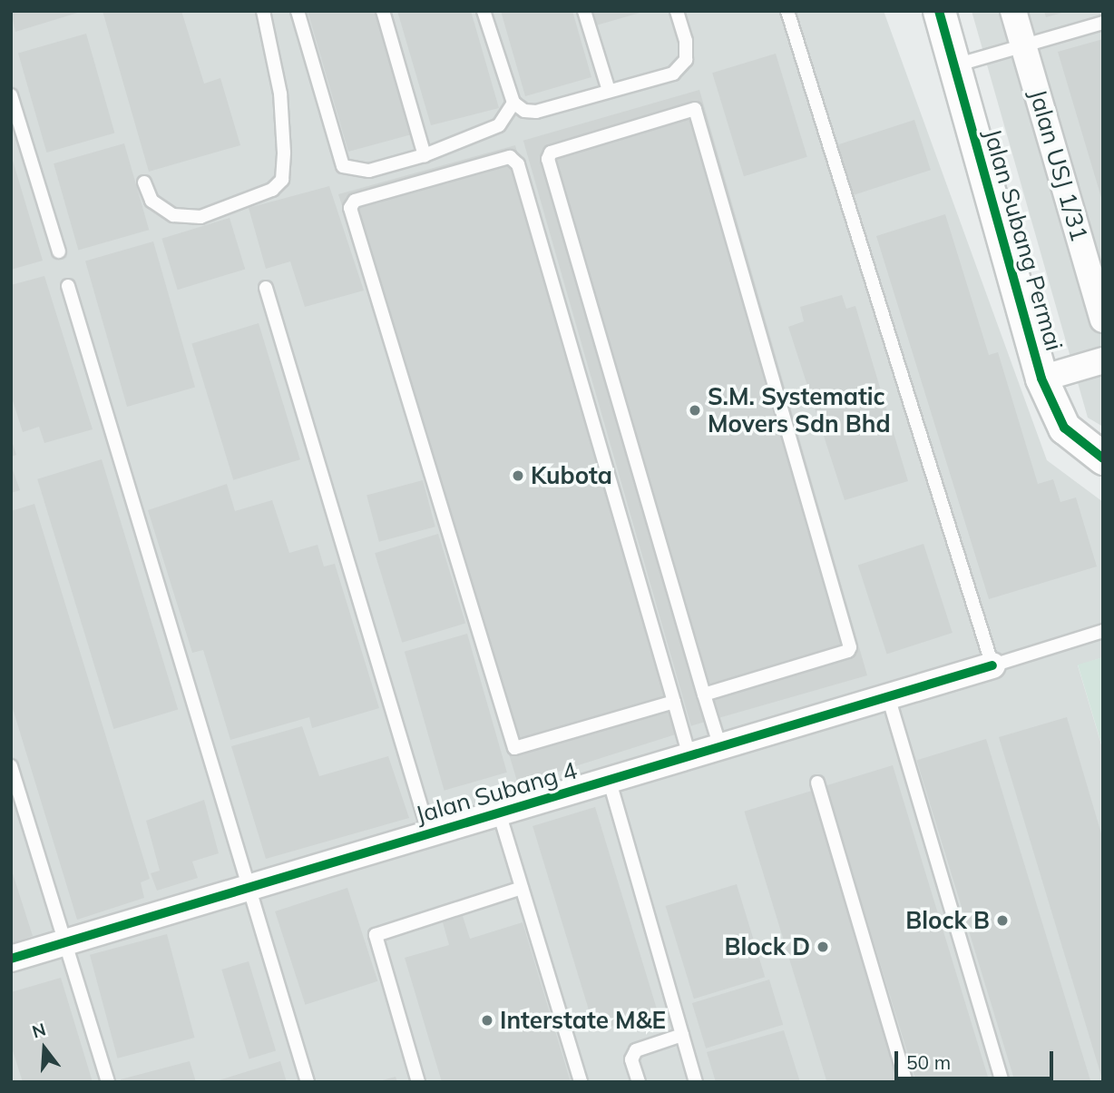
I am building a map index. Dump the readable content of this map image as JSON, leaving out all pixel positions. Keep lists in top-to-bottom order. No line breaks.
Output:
{"streets":{"street":["Jalan USJ 1/31","Jalan Subang Permai","Jalan Subang 4"]},"places":["S.M. Systematic Movers Sdn Bhd","Kubota","Block B","Block D","Interstate M&E"],"scale_bar":"50 m","north":"top"}
